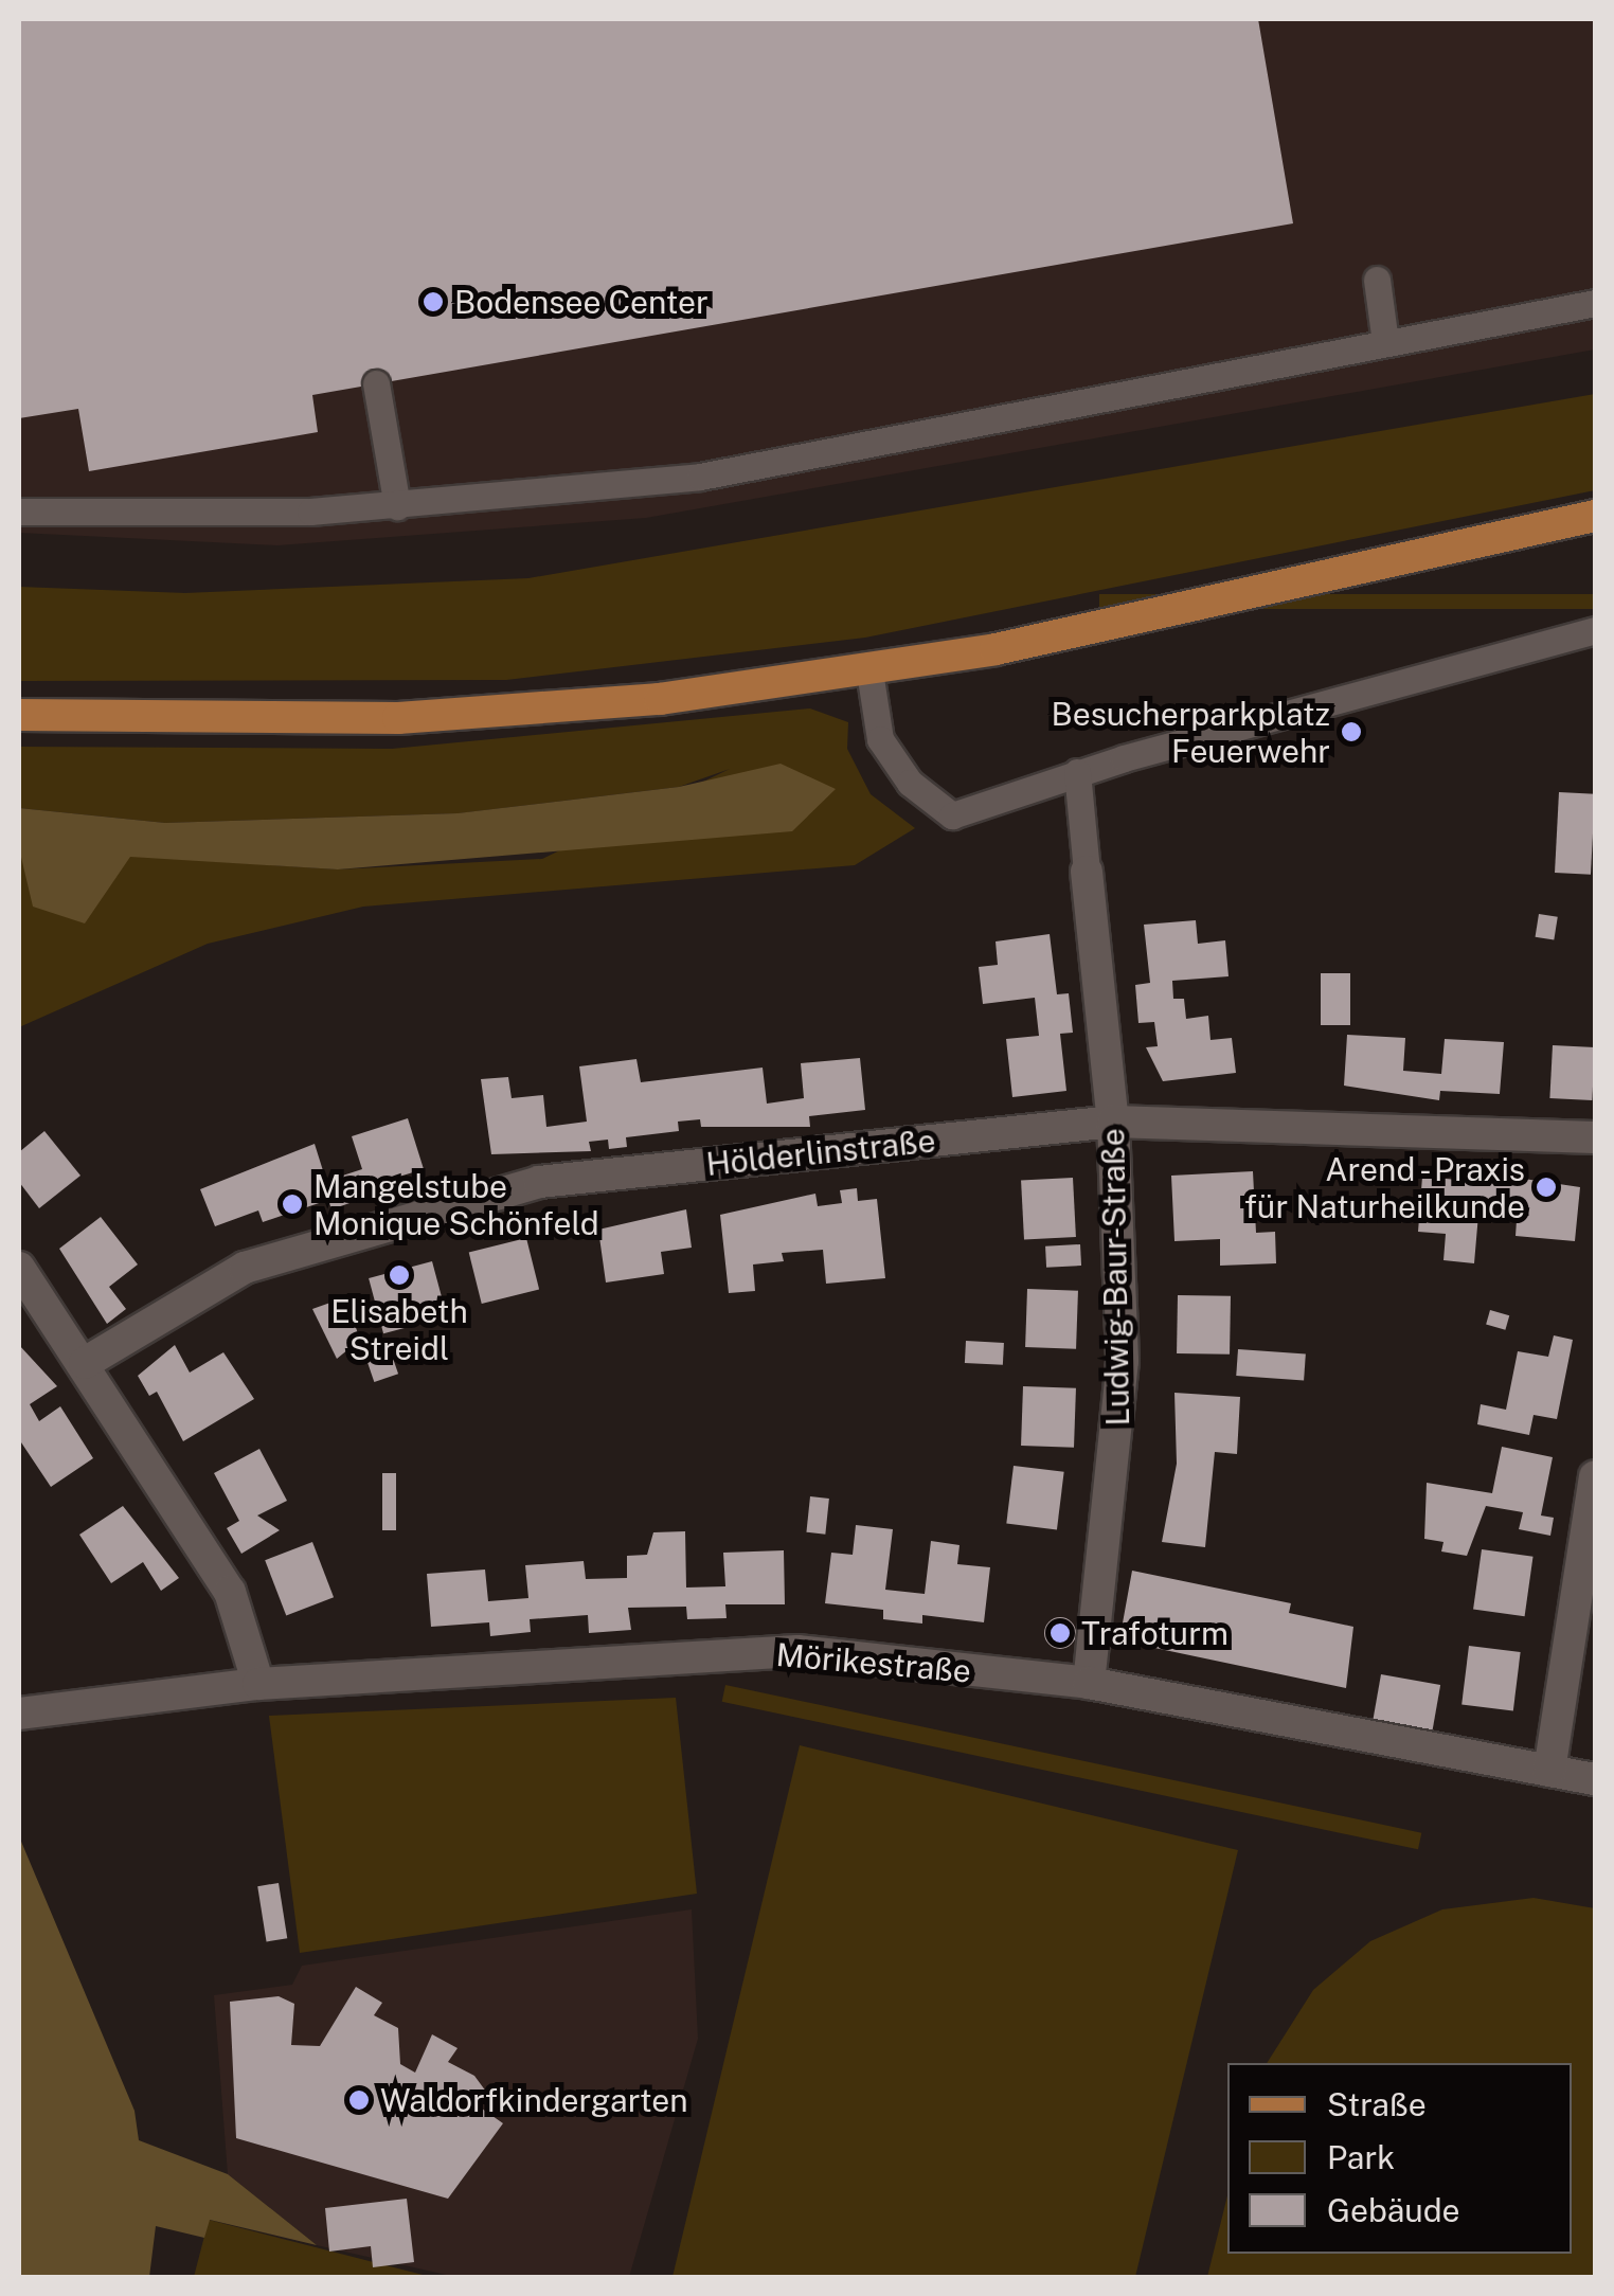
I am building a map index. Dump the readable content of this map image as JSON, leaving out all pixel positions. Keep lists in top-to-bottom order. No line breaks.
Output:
{"streets":{"street":["Hölderlinstraße","Ludwig-Baur-Straße","Mörikestraße"]},"crossings":[["Hölderlinstraße","Ludwig-Baur-Straße"],["Ludwig-Baur-Straße","Mörikestraße"]],"places":["Bodensee Center","Besucherparkplatz Feuerwehr","Arend - Praxis für Naturheilkunde","Mangelstube Monique Schönfeld","Elisabeth Streidl","Trafoturm","Waldorfkindergarten"],"legend":["Straße","Park","Gebäude"]}
